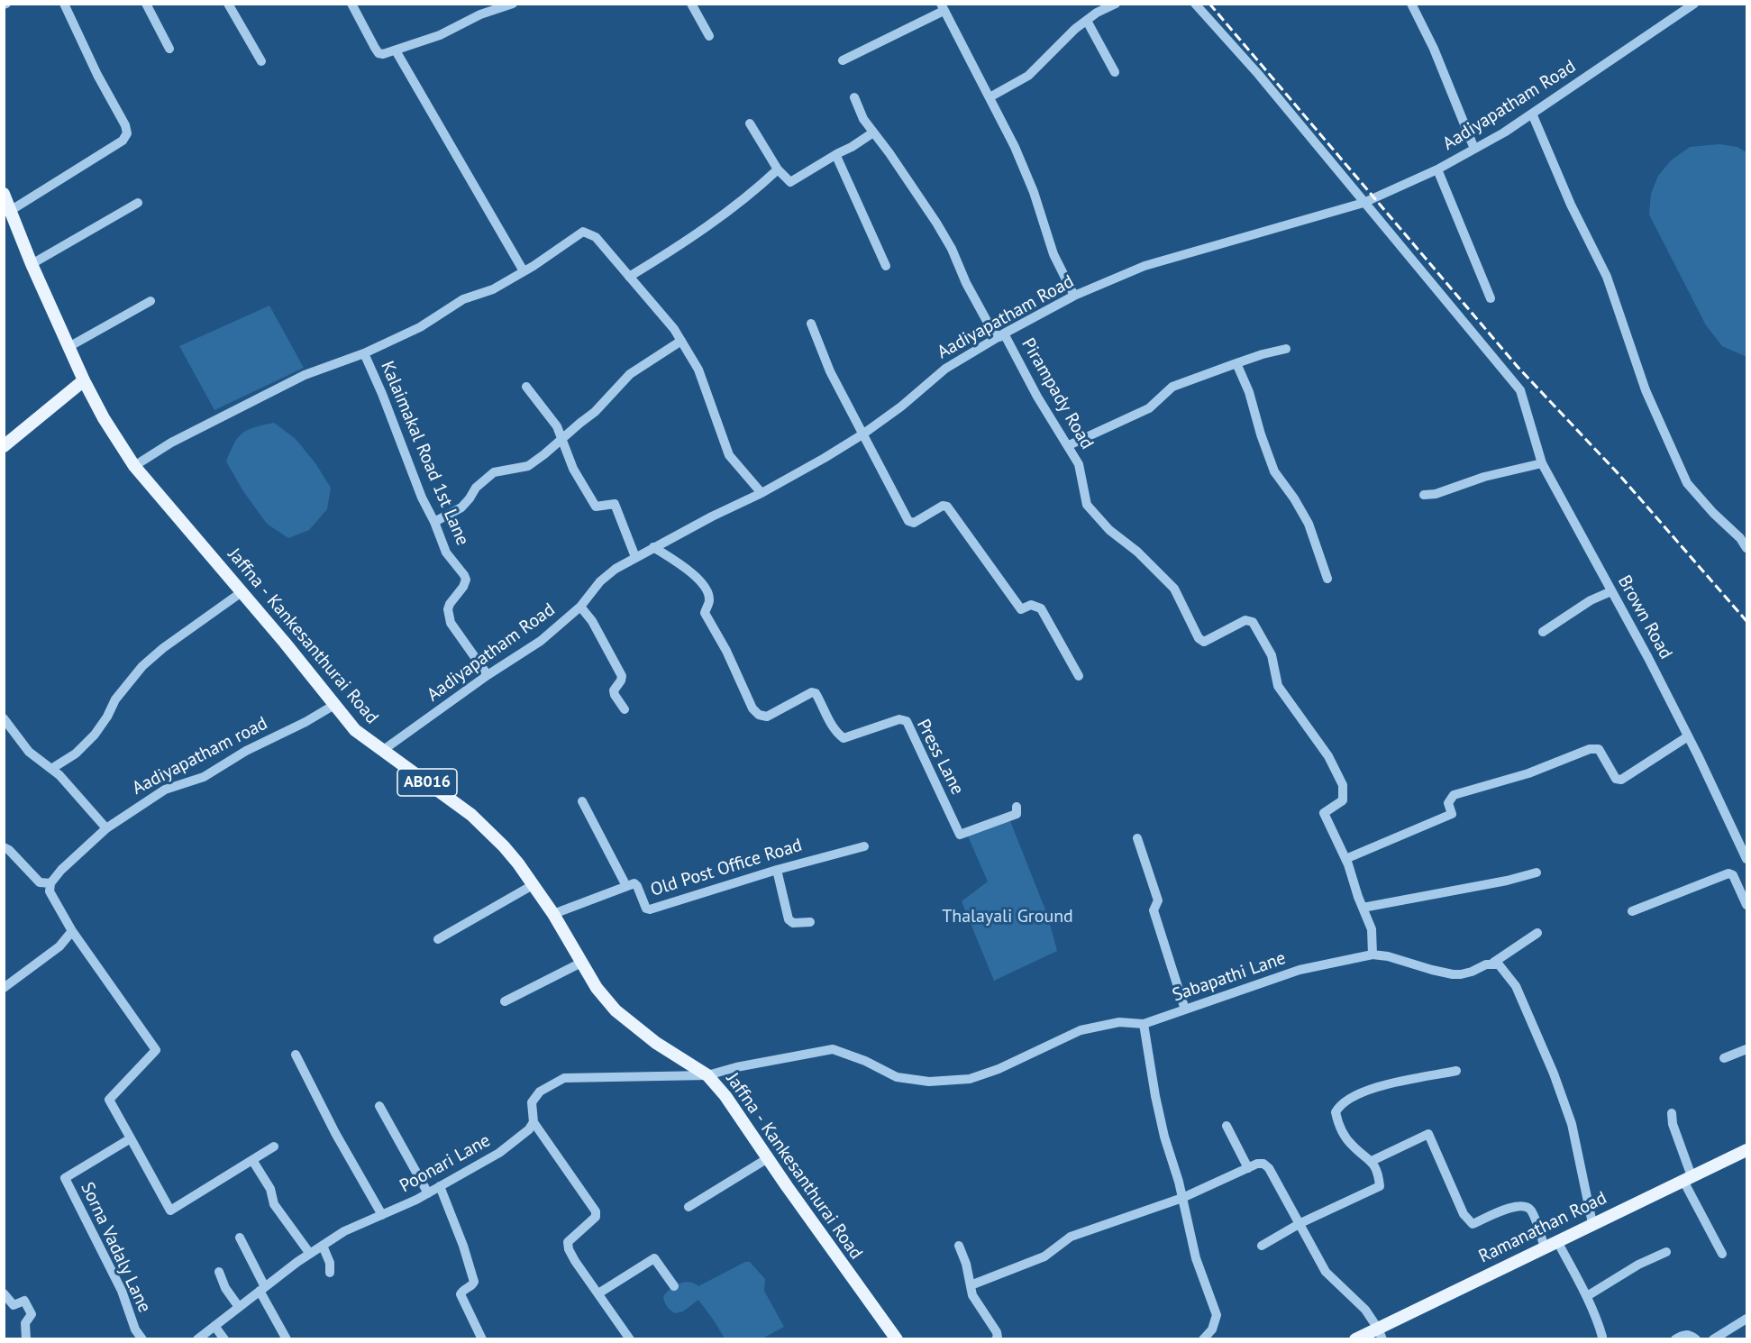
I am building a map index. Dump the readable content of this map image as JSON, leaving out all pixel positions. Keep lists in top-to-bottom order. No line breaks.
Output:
{"streets":{"main road":["Jaffna - Kankesanthurai Road","AB016","Ramanathan Road"],"street":["Aadiyapatham Road","Pirampady Road","Kalaimakal Road 1st Lane","Brown Road","Aadiyapatham road","Press Lane","Old Post Office Road","Sabapathi Lane","Poonari Lane","Sorna Vadaly Lane"]},"crossings":[["Aadiyapatham Road","Pirampady Road"],["Aadiyapatham Road","Kalaimakal Road 1st Lane"],["Aadiyapatham Road","Brown Road"],["Aadiyapatham Road","Jaffna - Kankesanthurai Road"],["Aadiyapatham Road","Press Lane"],["Pirampady Road","Sabapathi Lane"],["Jaffna - Kankesanthurai Road","Aadiyapatham road"],["Jaffna - Kankesanthurai Road","Old Post Office Road"],["Jaffna - Kankesanthurai Road","Sabapathi Lane"]],"parks":["Thalayali Ground"]}
